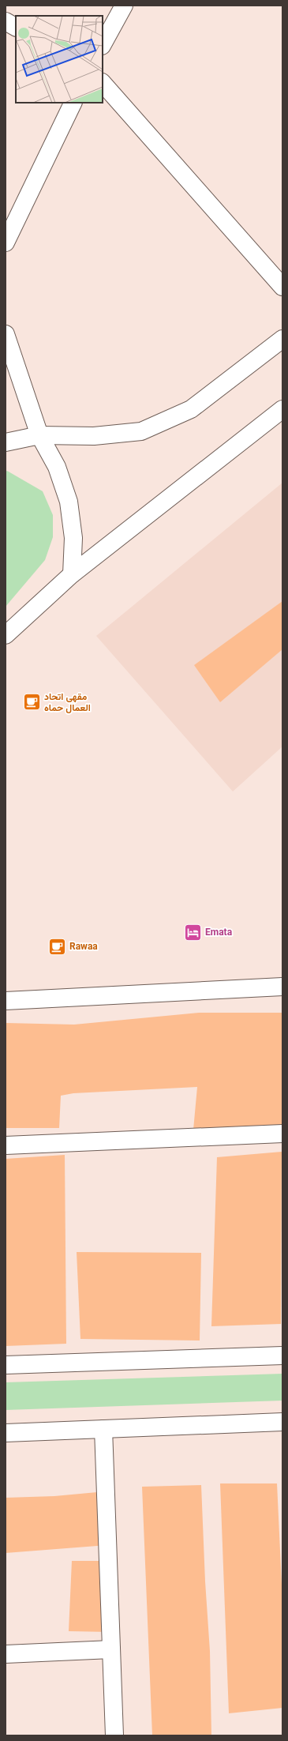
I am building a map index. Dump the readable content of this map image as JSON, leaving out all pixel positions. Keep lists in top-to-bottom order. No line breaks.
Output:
{"places":{"cafe":["مقهى اتحاد العمال حماه","Rawaa"],"hotel":["Emata"]}}
